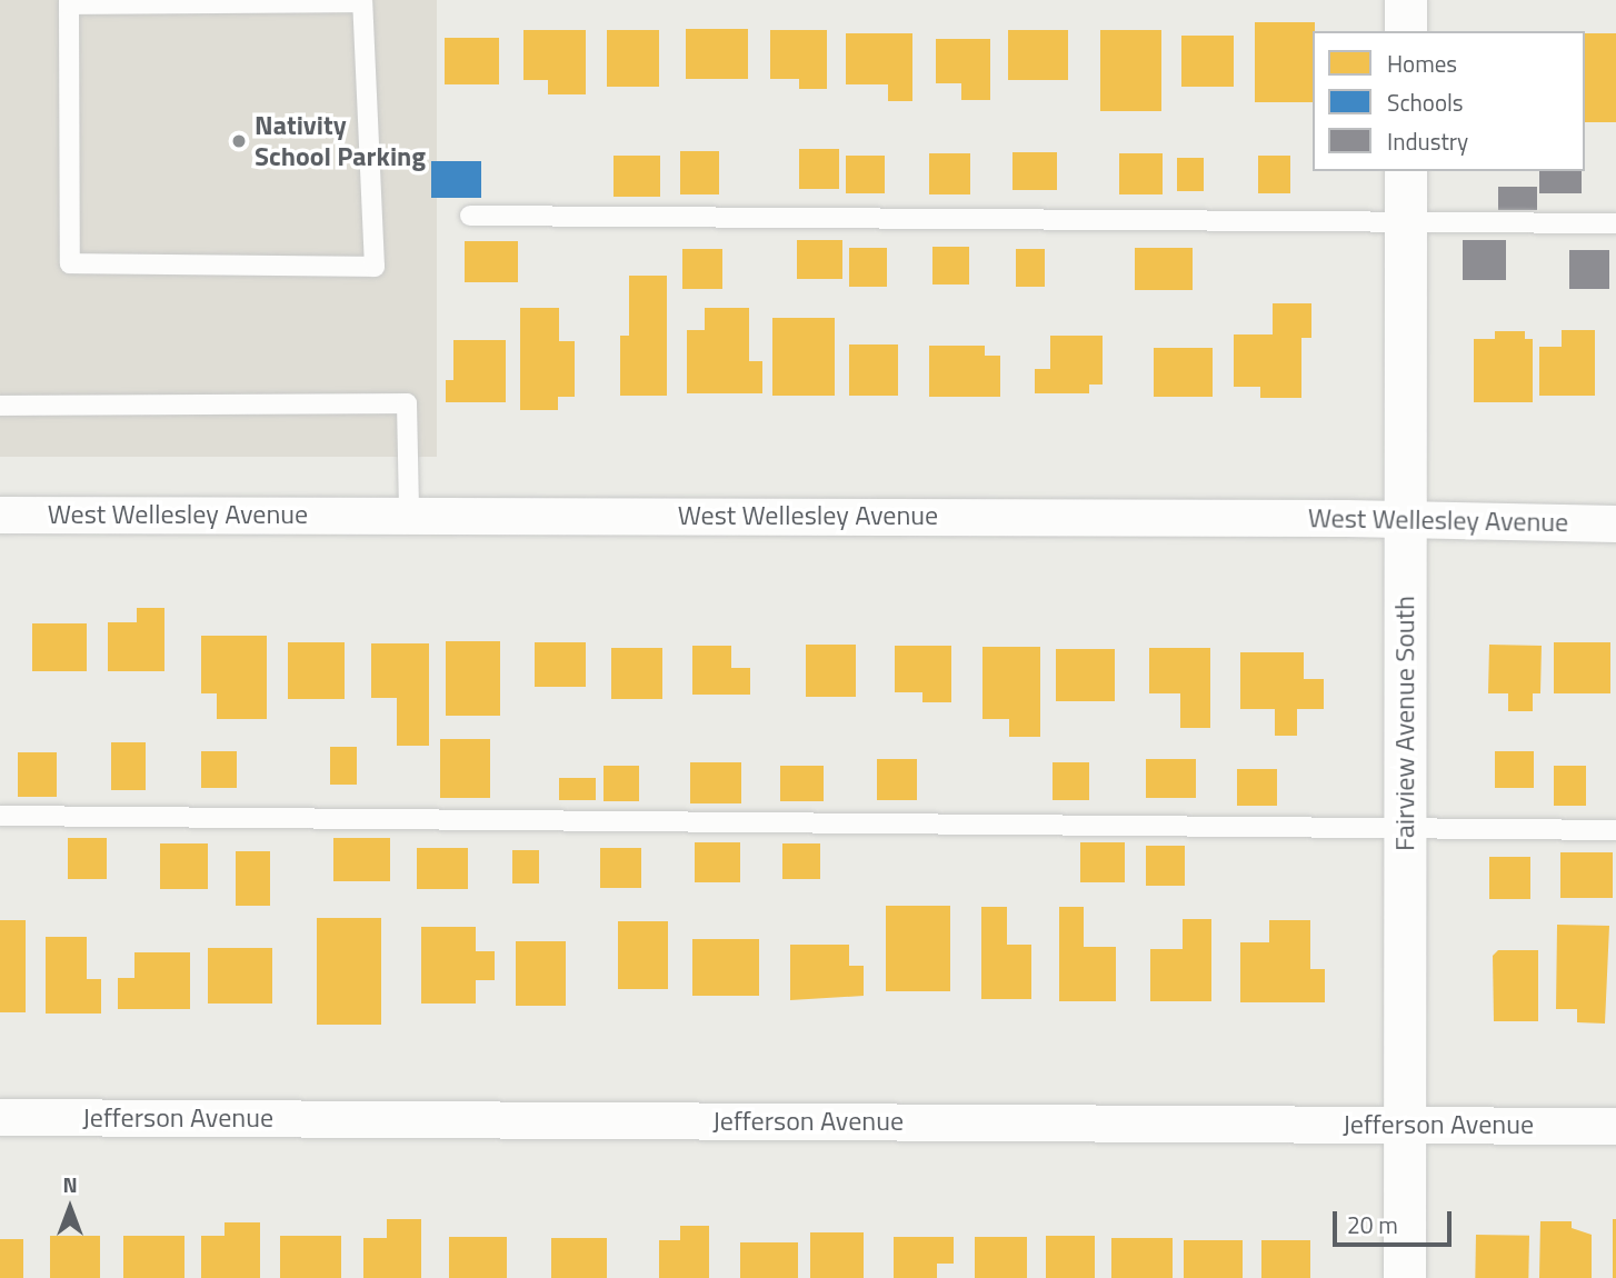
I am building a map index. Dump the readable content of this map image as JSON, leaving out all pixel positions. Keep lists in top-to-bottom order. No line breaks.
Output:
{"streets":{"street":["West Wellesley Avenue","Fairview Avenue South","Jefferson Avenue"]},"crossings":[["West Wellesley Avenue","Fairview Avenue South"],["Fairview Avenue South","Jefferson Avenue"]],"places":["Nativity School Parking"],"legend":["Homes","Schools","Industry"],"scale_bar":"20 m","north":"top"}
